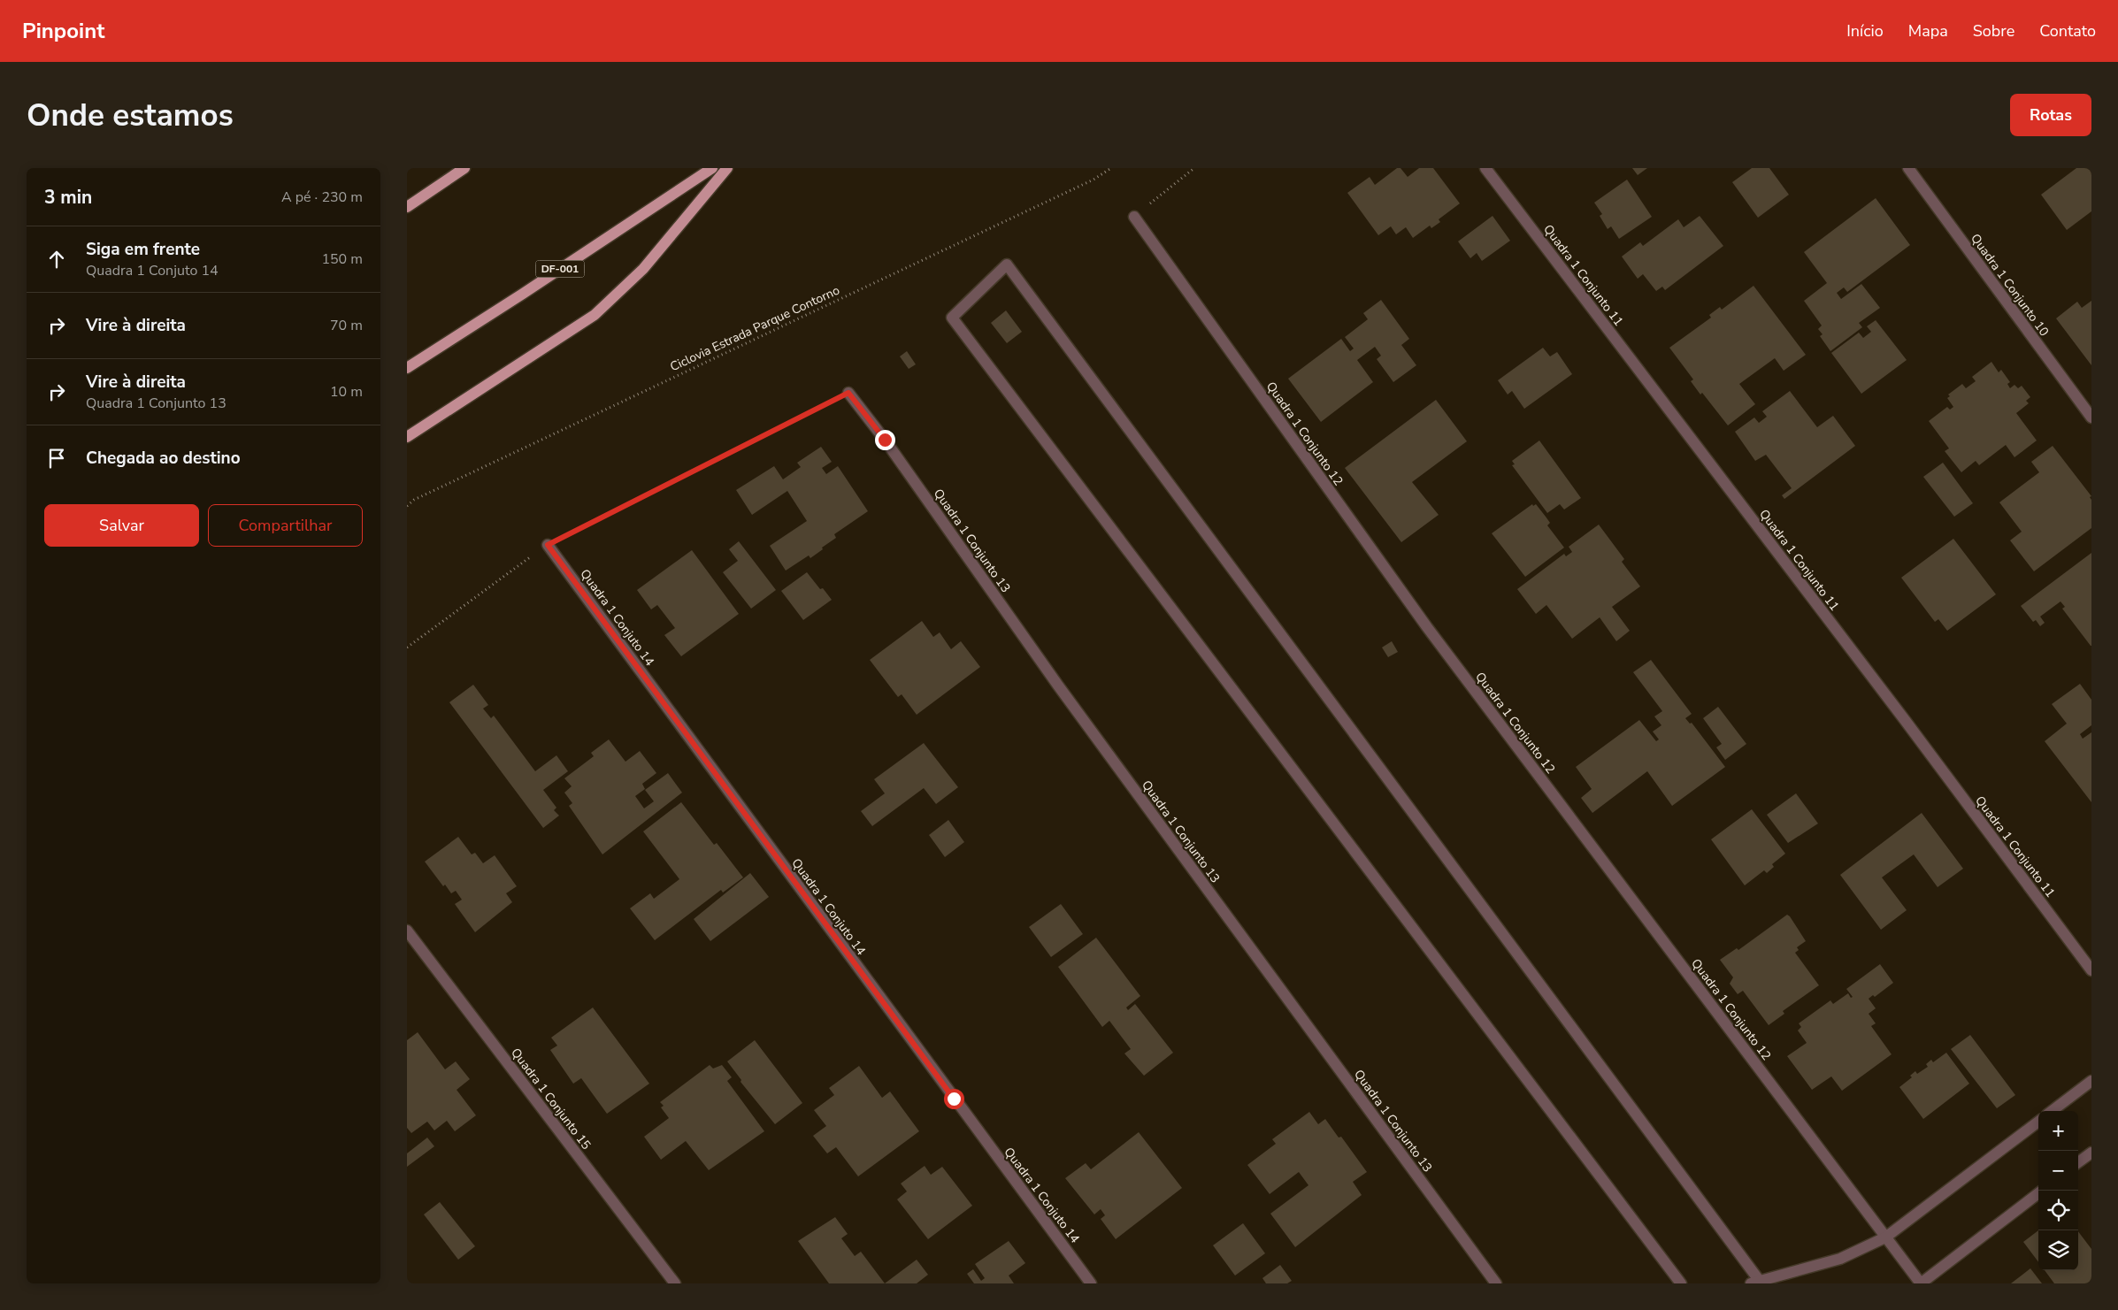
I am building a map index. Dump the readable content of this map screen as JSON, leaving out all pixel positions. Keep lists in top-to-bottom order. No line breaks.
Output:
{"streets":{"main road":["DF-001"],"street":["Quadra 1 Conjunto 11","Quadra 1 Conjunto 10","Quadra 1 Conjunto 12","Quadra 1 Conjunto 13","Quadra 1 Conjuto 14","Quadra 1 Conjunto 15"],"path":["Ciclovia Estrada Parque Contorno"]},"page":{"header":"Pinpoint","nav":["Início","Mapa","Sobre","Contato"],"buttons":["Rotas",["Salvar","Compartilhar"]],"title":"Onde estamos","heading":["3 min","A pé · 230 m"],"list":[["Siga em frente","Quadra 1 Conjuto 14","150 m"],["Vire à direita","70 m"],["Vire à direita","Quadra 1 Conjunto 13","10 m"],"Chegada ao destino"],"map_buttons":["+","−"]}}
